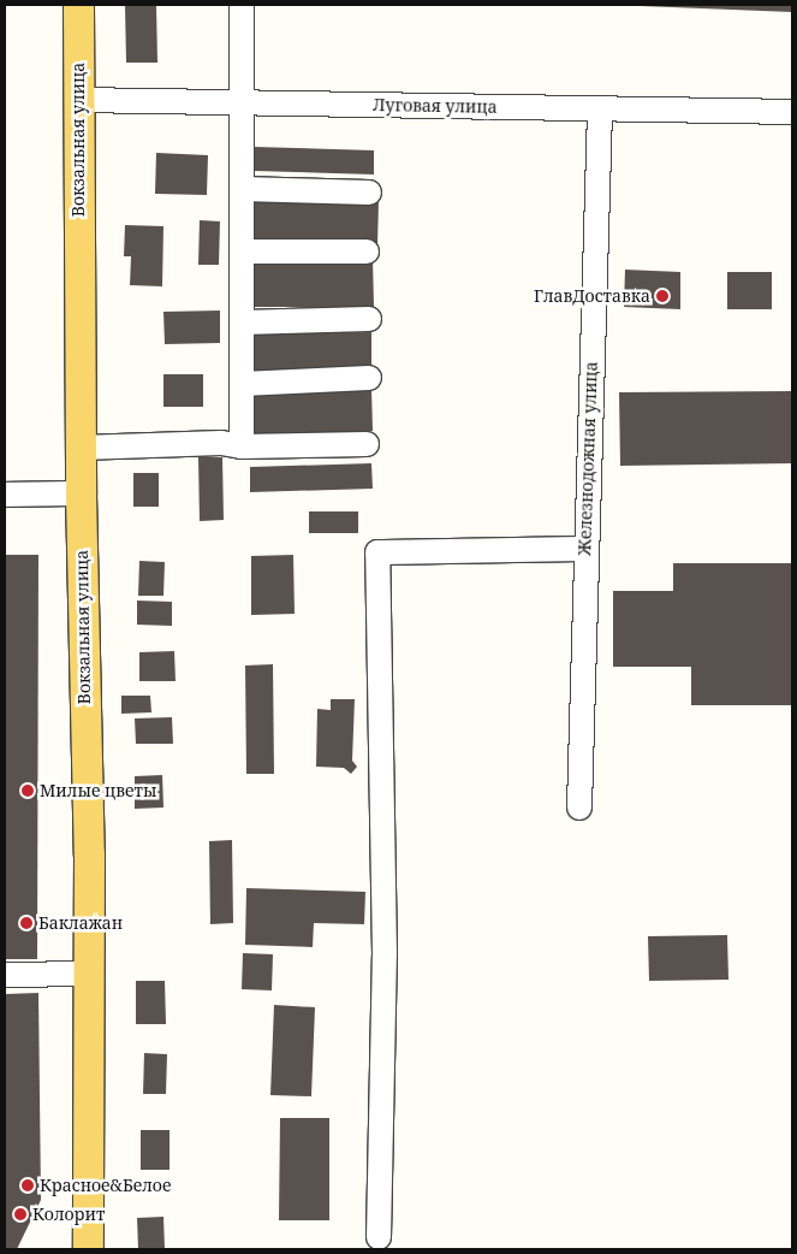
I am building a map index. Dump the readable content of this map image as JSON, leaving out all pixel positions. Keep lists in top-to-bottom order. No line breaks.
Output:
{"streets":{"main road":["Вокзальная улица"],"street":["Луговая улица","Железнодожная улица"]},"crossings":[["Луговая улица","Вокзальная улица"],["Луговая улица","Железнодожная улица"]],"places":["ГлавДоставка","Милые цветы","Баклажан","Красное&Белое","Колорит"]}
